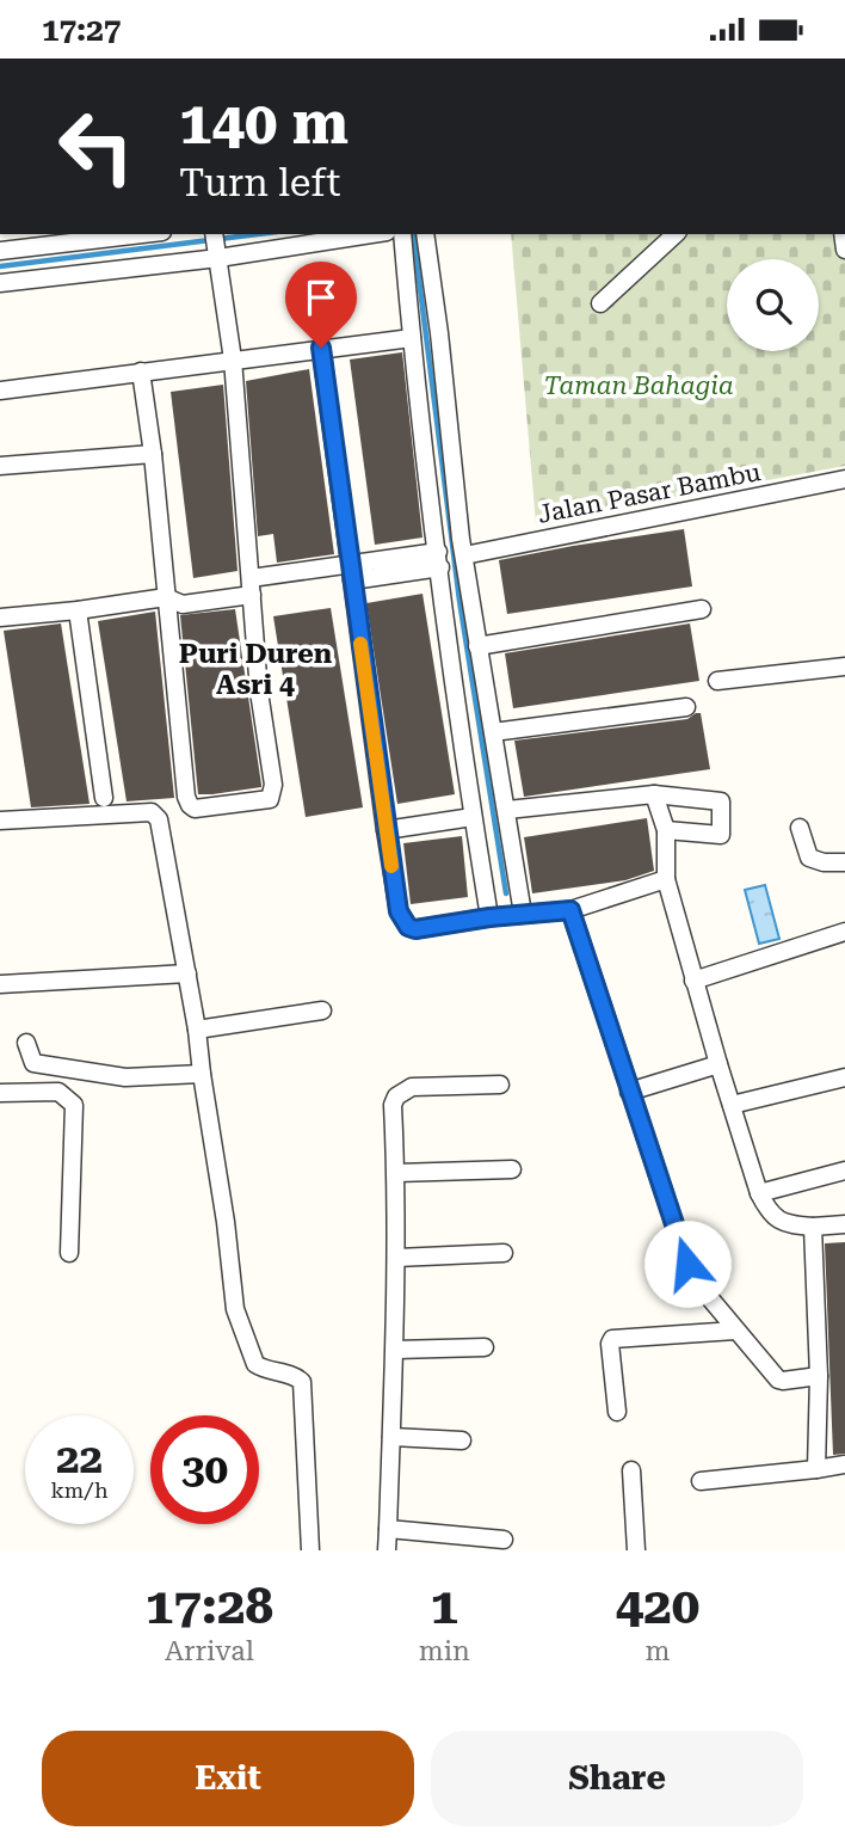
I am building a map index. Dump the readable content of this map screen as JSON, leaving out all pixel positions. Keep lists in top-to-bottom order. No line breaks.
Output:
{"streets":{"street":["Jalan Pasar Bambu"]},"districts":["Puri Duren Asri 4"],"parks":["Taman Bahagia"],"page":{"status":"17:27","turn":["140 m","Turn left"],"speed":"22 km/h","limit":"30","eta":["17:28","Arrival","1","min","420","m"],"buttons":["Exit","Share"]}}
